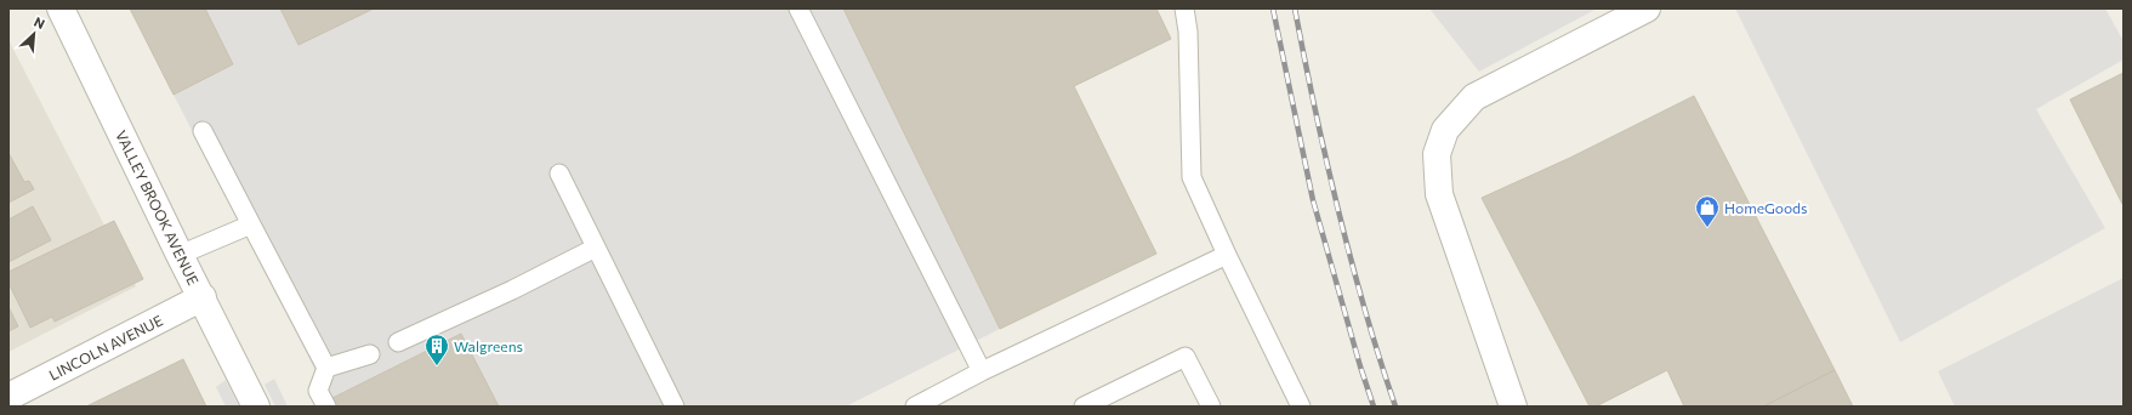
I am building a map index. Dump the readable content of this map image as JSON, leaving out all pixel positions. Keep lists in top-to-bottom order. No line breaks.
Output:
{"streets":{"street":["VALLEY BROOK AVENUE","LINCOLN AVENUE"]},"crossings":[["VALLEY BROOK AVENUE","LINCOLN AVENUE"]],"places":{"shop":["HomeGoods"],"building":["Walgreens"]},"north":"top right"}
